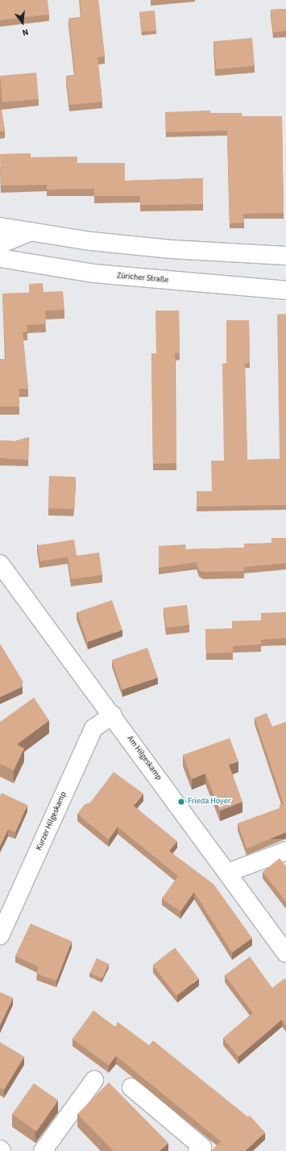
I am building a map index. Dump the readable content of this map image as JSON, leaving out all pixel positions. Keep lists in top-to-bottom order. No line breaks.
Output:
{"streets":{"street":["Züricher Straße","Am Hilgeskamp","Kurzer Hilgeskamp"]},"crossings":[["Am Hilgeskamp","Kurzer Hilgeskamp"]],"places":["Frieda Hoyer"],"north":"bottom"}
